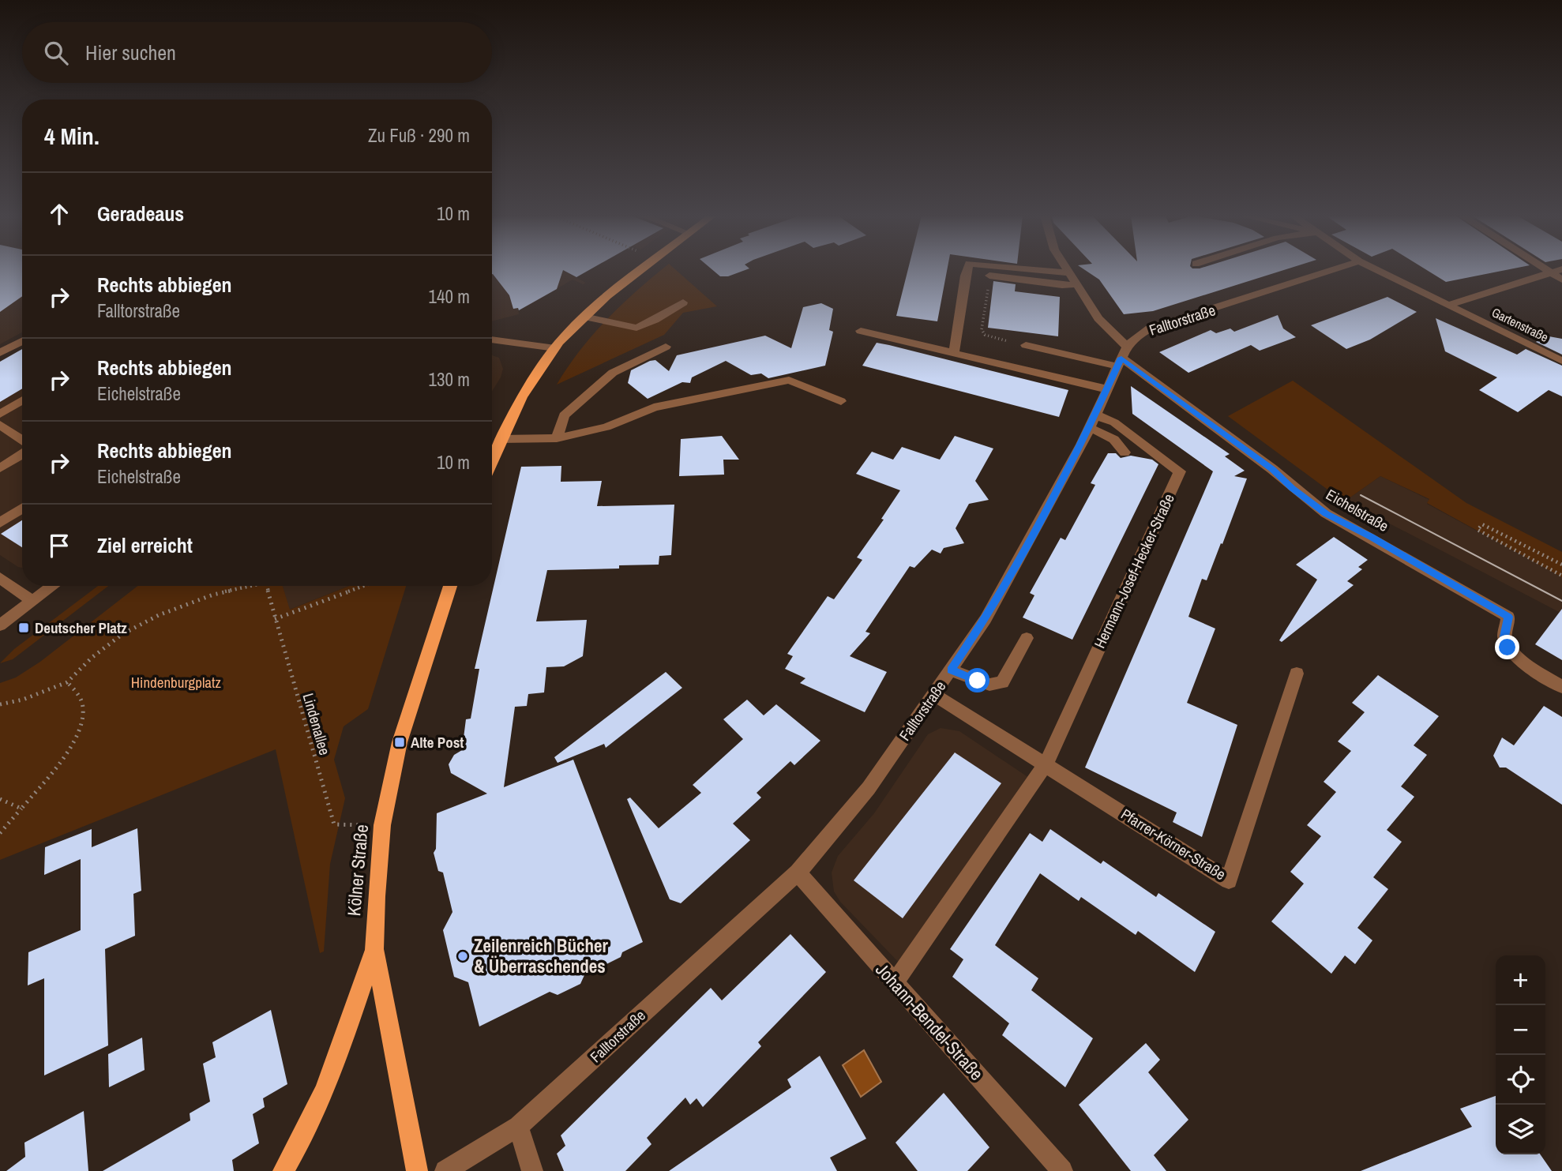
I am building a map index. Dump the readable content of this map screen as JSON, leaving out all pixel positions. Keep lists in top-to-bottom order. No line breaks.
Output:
{"streets":{"main road":["Kölner Straße"],"street":["Falltorstraße","Gartenstraße","Eichelstraße","Hermann-Josef-Hecker-Straße","Pfarrer-Körner-Straße","Johann-Bendel-Straße"],"path":["Lindenallee"]},"crossings":[["Falltorstraße","Eichelstraße"],["Falltorstraße","Hermann-Josef-Hecker-Straße"],["Falltorstraße","Pfarrer-Körner-Straße"],["Falltorstraße","Johann-Bendel-Straße"],["Hermann-Josef-Hecker-Straße","Pfarrer-Körner-Straße"],["Lindenallee","Kölner Straße"]],"parks":["Hindenburgplatz"],"places":{"transit":["Deutscher Platz","Alte Post"],"other":["Zeilenreich Bücher & Überraschendes"]},"page":{"search":"Hier suchen","heading":["4 Min.","Zu Fuß · 290 m"],"list":[["Geradeaus","10 m"],["Rechts abbiegen","Falltorstraße","140 m"],["Rechts abbiegen","Eichelstraße","130 m"],["Rechts abbiegen","Eichelstraße","10 m"],"Ziel erreicht"],"map_buttons":["+","−"]}}
